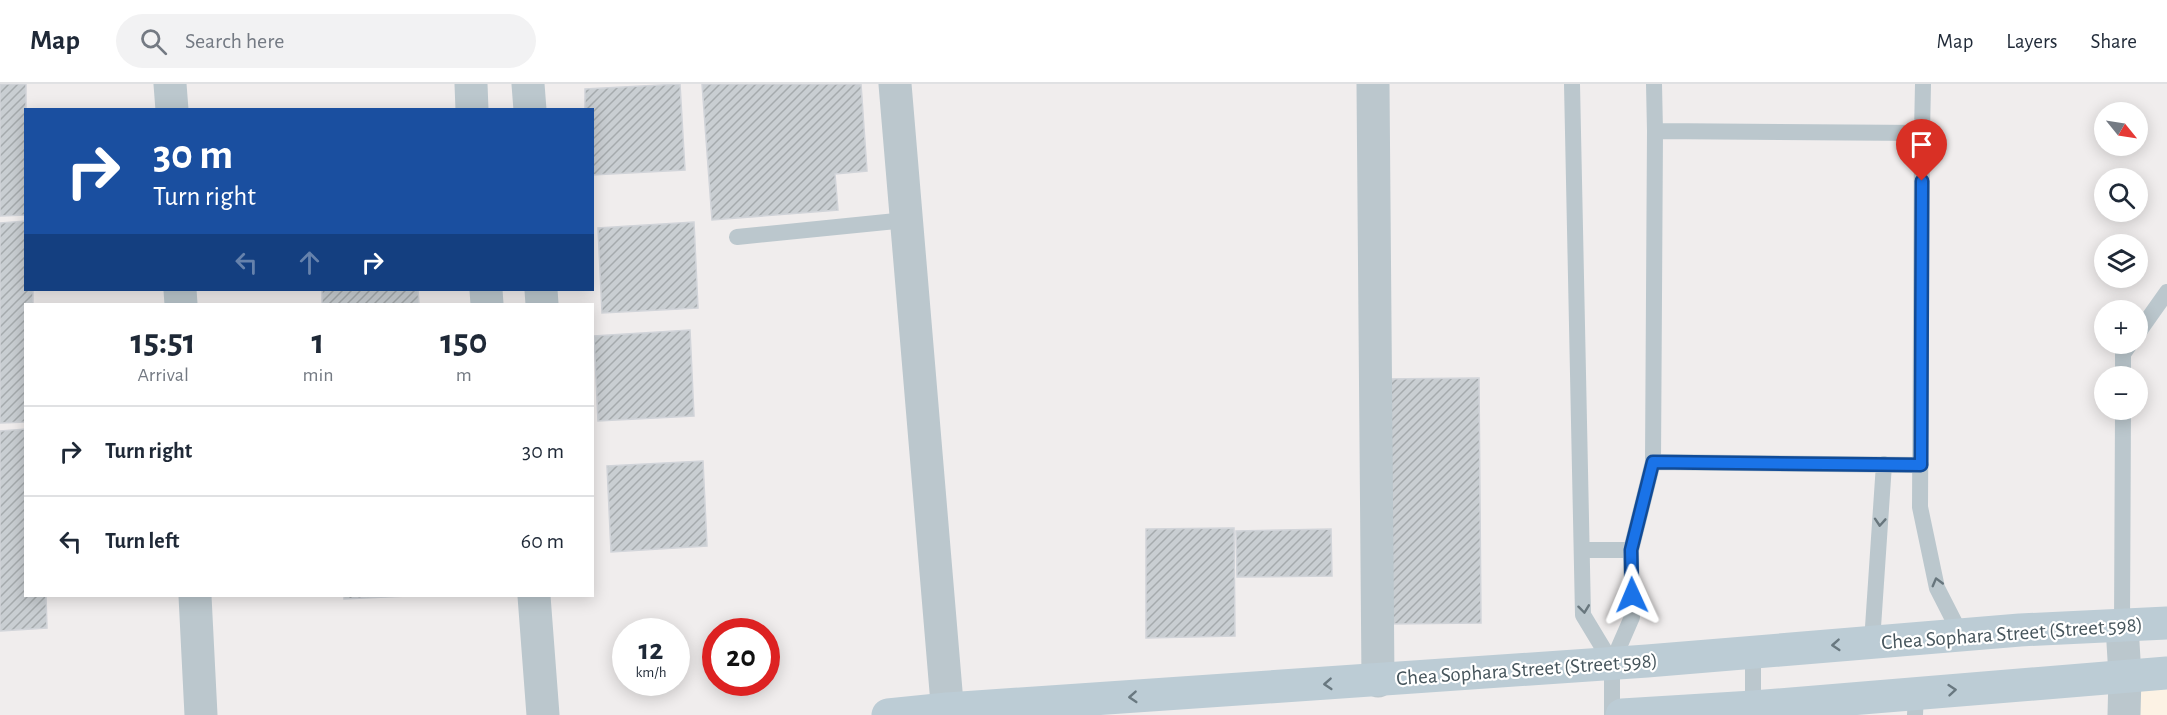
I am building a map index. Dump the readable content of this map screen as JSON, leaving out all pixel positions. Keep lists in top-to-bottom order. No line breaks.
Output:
{"streets":{"main road":["Chea Sophara Street (Street 598)"]},"one_way":["Chea Sophara Street (Street 598)"],"north":"bottom right","page":{"header":"Map","search":"Search here","nav":["Map","Layers","Share"],"map_buttons":["+","−"],"turn":["30 m","Turn right"],"eta":["15:51","Arrival","1","min","150","m"],"list":[{"name":"Turn right","value":"30 m"},{"name":"Turn left","value":"60 m"}],"speed":"12 km/h","limit":"20"}}
